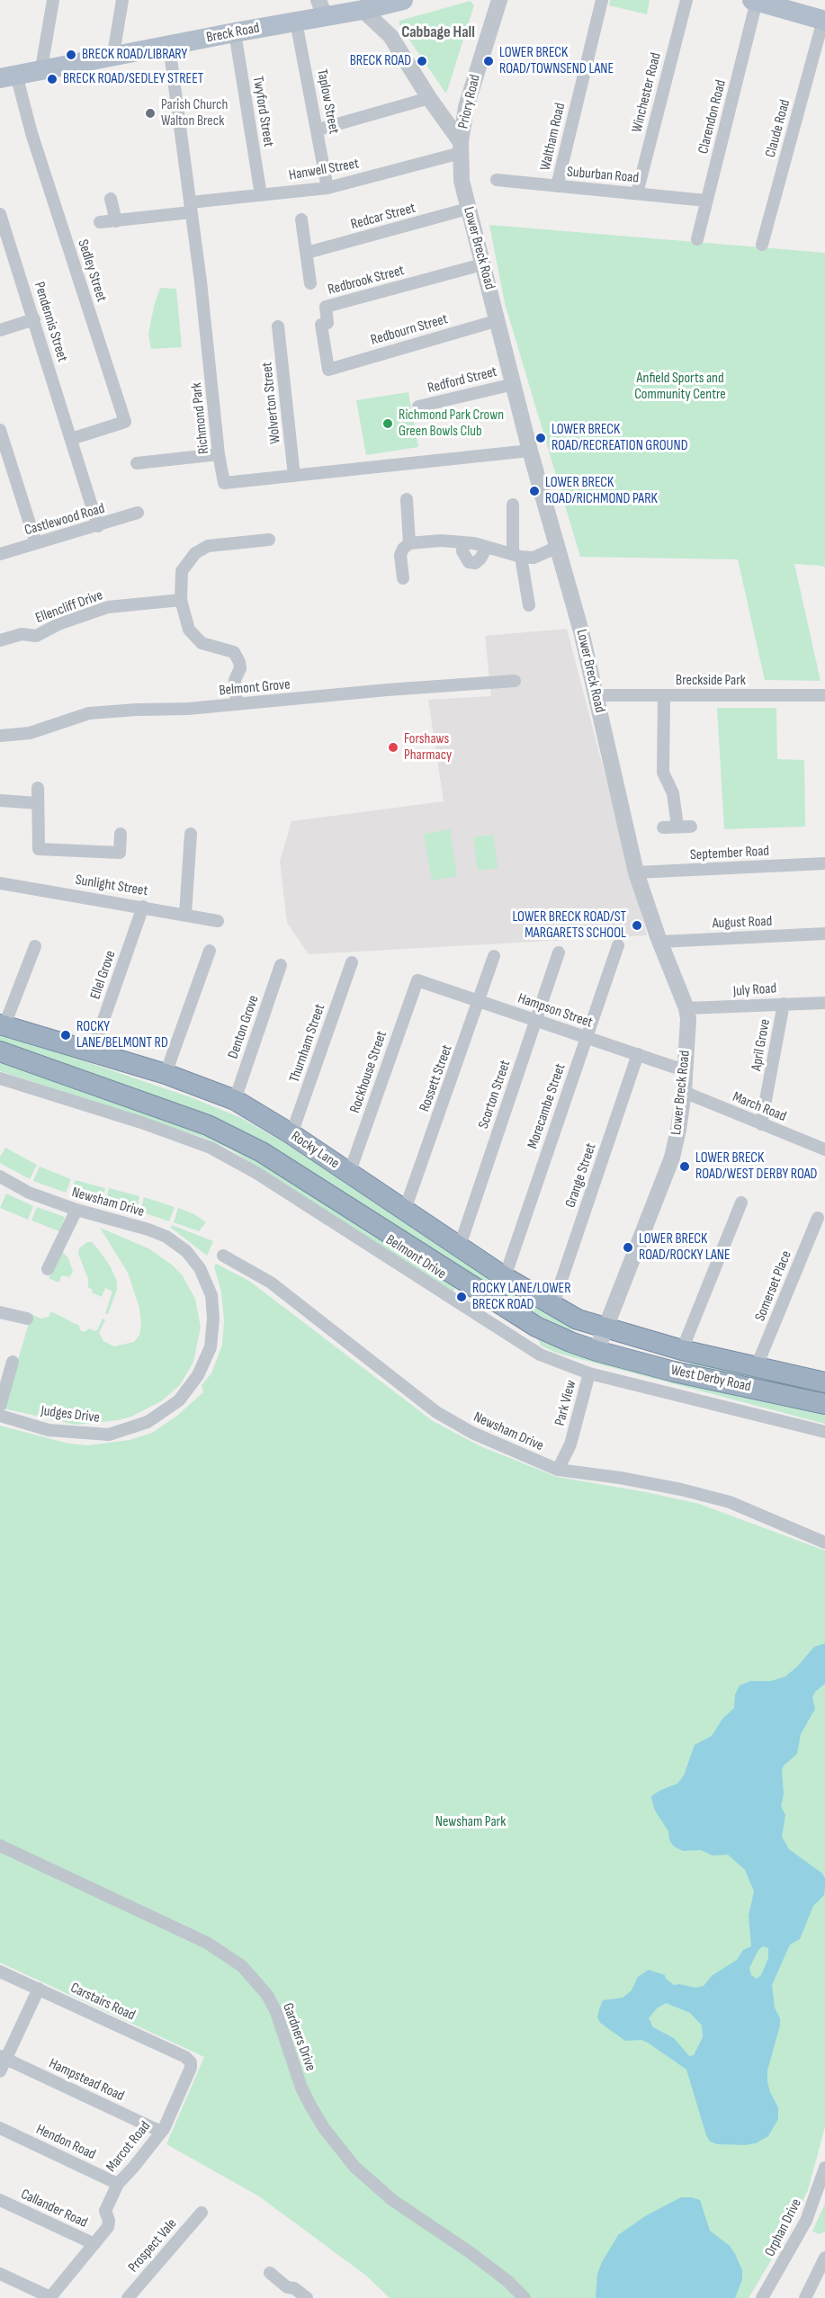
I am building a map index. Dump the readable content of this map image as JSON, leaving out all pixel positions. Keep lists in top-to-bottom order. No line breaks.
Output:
{"streets":{"highway":["Rocky Lane","West Derby Road"],"main road":["Breck Road"],"street":["Winchester Road","Taplow Street","Priory Road","Twyford Street","Clarendon Road","Claude Road","Waltham Road","Hanwell Street","Suburban Road","Redcar Street","Lower Breck Road","Sedley Street","Redbrook Street","Pendennis Street","Redbourn Street","Redford Street","Wolverton Street","Richmond Park","Castlewood Road","Ellencliff Drive","Breckside Park","Belmont Grove","September Road","Sunlight Street","August Road","Ellel Grove","July Road","Hampson Street","Denton Grove","Thurnham Street","April Grove","Rockhouse Street","Rossett Street","Scorton Street","Morecambe Street","March Road","Grange Street","Newsham Drive","Belmont Drive","Somerset Place","Park View","Judges Drive","Carstairs Road","Gardners Drive","Hampstead Road","Hendon Road","Marcot Road","Callander Road","Orphan Drive","Prospect Vale"]},"crossings":[["Breck Road","Taplow Street"],["Breck Road","Twyford Street"],["Breck Road","Sedley Street"],["Breck Road","Richmond Park"],["Winchester Road","Suburban Road"],["Taplow Street","Hanwell Street"],["Priory Road","Hanwell Street"],["Priory Road","Lower Breck Road"],["Twyford Street","Hanwell Street"],["Clarendon Road","Suburban Road"],["Waltham Road","Suburban Road"],["Hanwell Street","Lower Breck Road"],["Hanwell Street","Richmond Park"],["Redcar Street","Lower Breck Road"],["Lower Breck Road","Redbrook Street"],["Lower Breck Road","Redbourn Street"],["Lower Breck Road","Redford Street"],["Lower Breck Road","Richmond Park"],["Lower Breck Road","Breckside Park"],["Lower Breck Road","September Road"],["Lower Breck Road","August Road"],["Lower Breck Road","July Road"],["Lower Breck Road","Hampson Street"],["Lower Breck Road","March Road"],["Lower Breck Road","Rocky Lane"],["Lower Breck Road","West Derby Road"],["Sedley Street","Pendennis Street"],["Redbrook Street","Redbourn Street"],["Pendennis Street","Castlewood Road"],["Wolverton Street","Richmond Park"],["Sunlight Street","Ellel Grove"],["Ellel Grove","Rocky Lane"],["July Road","April Grove"],["Hampson Street","Rockhouse Street"],["Hampson Street","Rossett Street"],["Hampson Street","Scorton Street"],["Hampson Street","Morecambe Street"],["Hampson Street","Grange Street"],["Denton Grove","Rocky Lane"],["Thurnham Street","Rocky Lane"],["April Grove","March Road"],["Rockhouse Street","Rocky Lane"],["Rossett Street","Rocky Lane"],["Scorton Street","Rocky Lane"],["Morecambe Street","Rocky Lane"],["Rocky Lane","Grange Street"],["Rocky Lane","West Derby Road"],["Newsham Drive","Park View"],["Newsham Drive","Judges Drive"],["Belmont Drive","Park View"],["Somerset Place","West Derby Road"],["Carstairs Road","Marcot Road"],["Hampstead Road","Marcot Road"],["Hendon Road","Marcot Road"],["Marcot Road","Callander Road"]],"districts":["Cabbage Hall"],"parks":["Anfield Sports and Community Centre","Newsham Park"],"places":["BRECK ROAD/LIBRARY","BRECK ROAD","LOWER BRECK ROAD/TOWNSEND LANE","BRECK ROAD/SEDLEY STREET","Parish Church Walton Breck","Richmond Park Crown Green Bowls Club","LOWER BRECK ROAD/RECREATION GROUND","LOWER BRECK ROAD/RICHMOND PARK","Forshaws Pharmacy","LOWER BRECK ROAD/ST MARGARETS SCHOOL","ROCKY LANE/BELMONT RD","LOWER BRECK ROAD/WEST DERBY ROAD","LOWER BRECK ROAD/ROCKY LANE","ROCKY LANE/LOWER BRECK ROAD"]}
